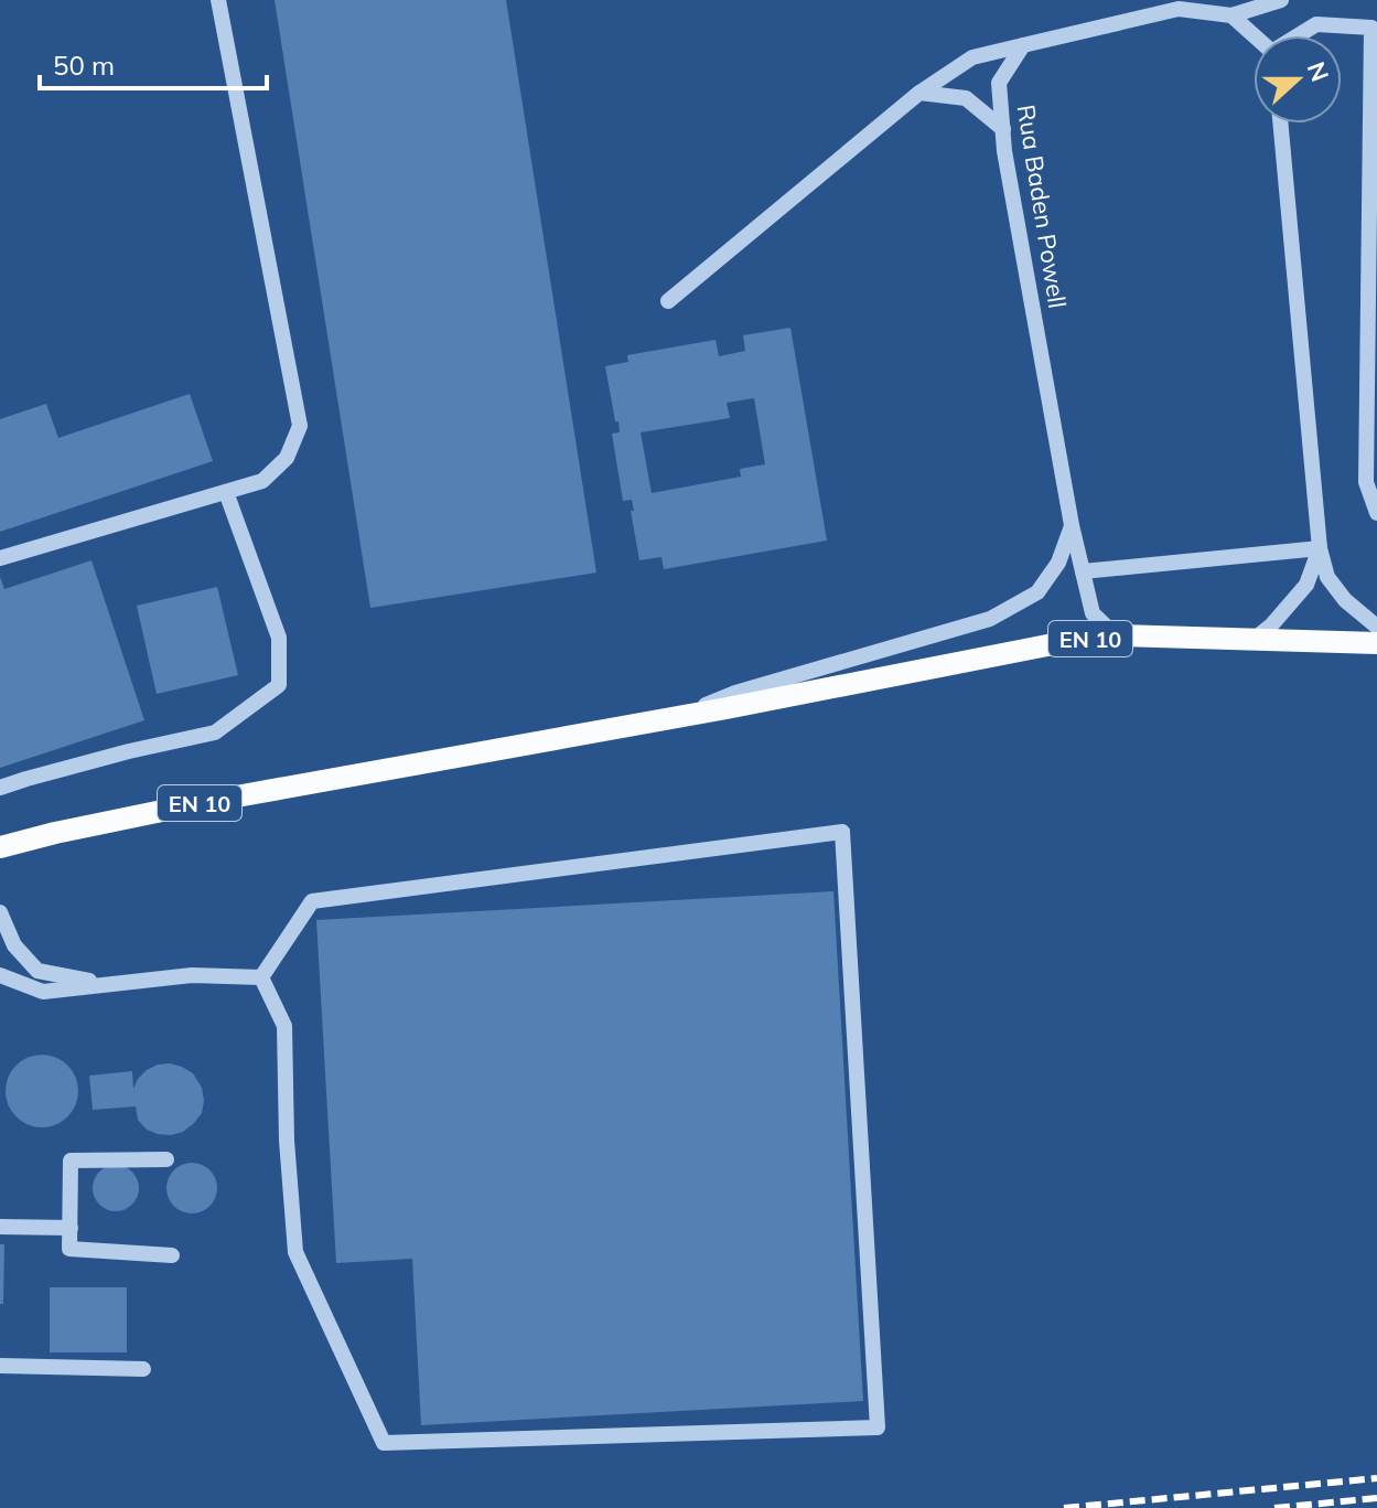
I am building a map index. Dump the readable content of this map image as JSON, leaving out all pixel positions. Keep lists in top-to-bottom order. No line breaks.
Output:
{"streets":{"main road":["EN 10"],"street":["Rua Baden Powell"]},"crossings":[["Rua Baden Powell","EN 10"]],"scale_bar":"50 m","north":"right"}
